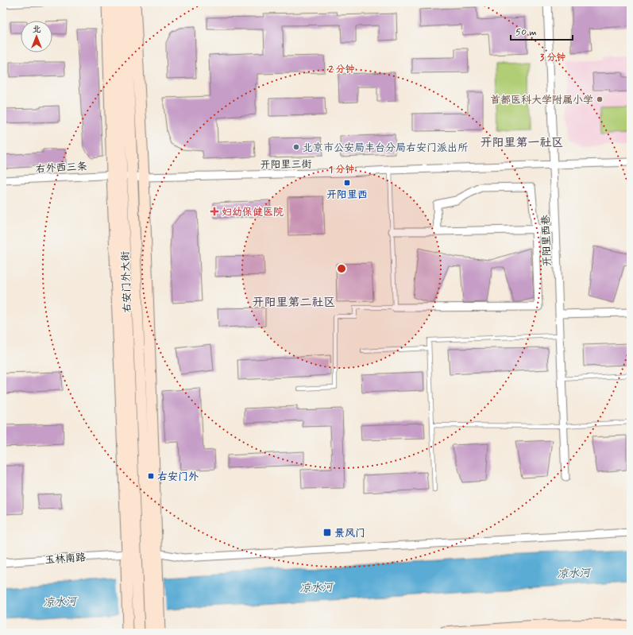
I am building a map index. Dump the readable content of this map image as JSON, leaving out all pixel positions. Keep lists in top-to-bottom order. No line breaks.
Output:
{"streets":{"main road":["右安门外大街"],"street":["开阳里三街","右外西三条","开阳里西巷","玉林南路"]},"crossings":[["开阳里三街","右外西三条"],["开阳里三街","开阳里西巷"],["开阳里三街","右安门外大街"],["右外西三条","右安门外大街"],["右安门外大街","玉林南路"]],"districts":["开阳里第一社区","开阳里第二社区"],"water":["凉水河"],"places":{"other":["首都医科大学附属小学","北京市公安局丰台分局右安门派出所"],"transit":["开阳里西","右安门外","景风门"],"health":["妇幼保健医院"]},"scale_bar":"50 m","north":"top","rings":["3 分钟","2 分钟","1 分钟"]}
